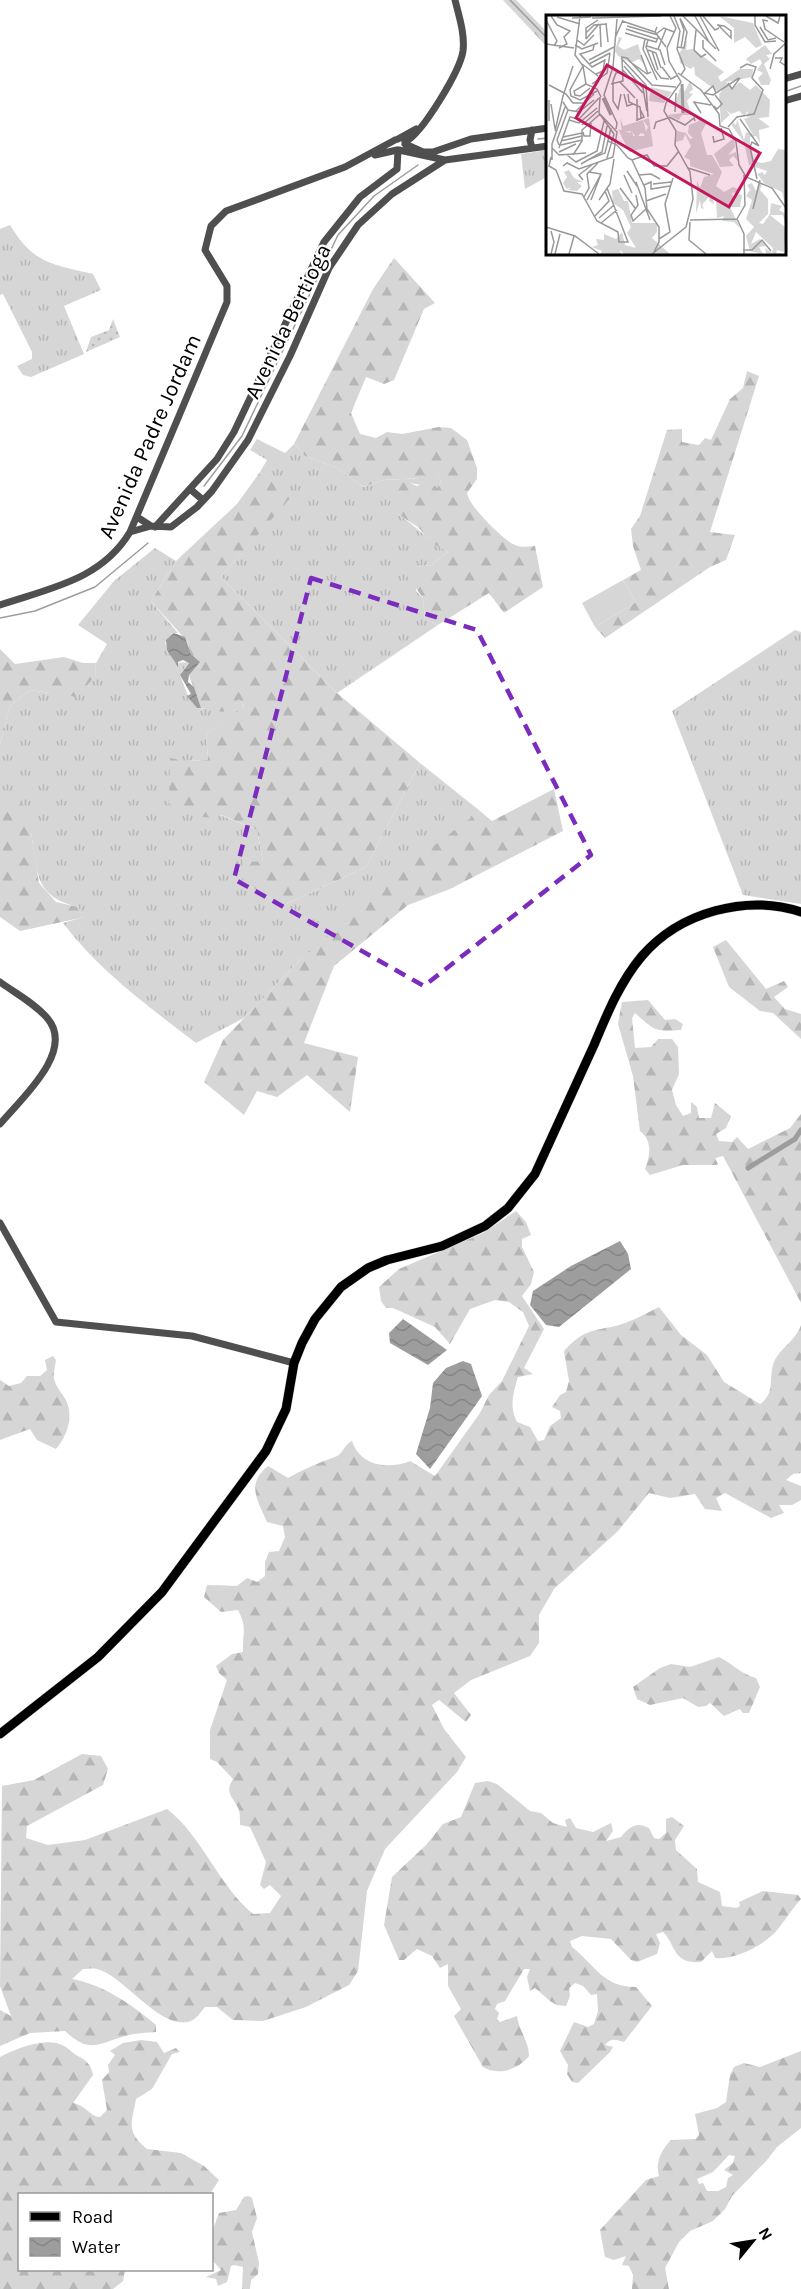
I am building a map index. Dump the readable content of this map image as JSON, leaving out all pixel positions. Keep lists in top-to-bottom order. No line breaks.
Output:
{"streets":{"street":["Avenida Bertioga","Avenida Padre Jordam"]},"legend":["Road","Water"],"north":"top right"}
